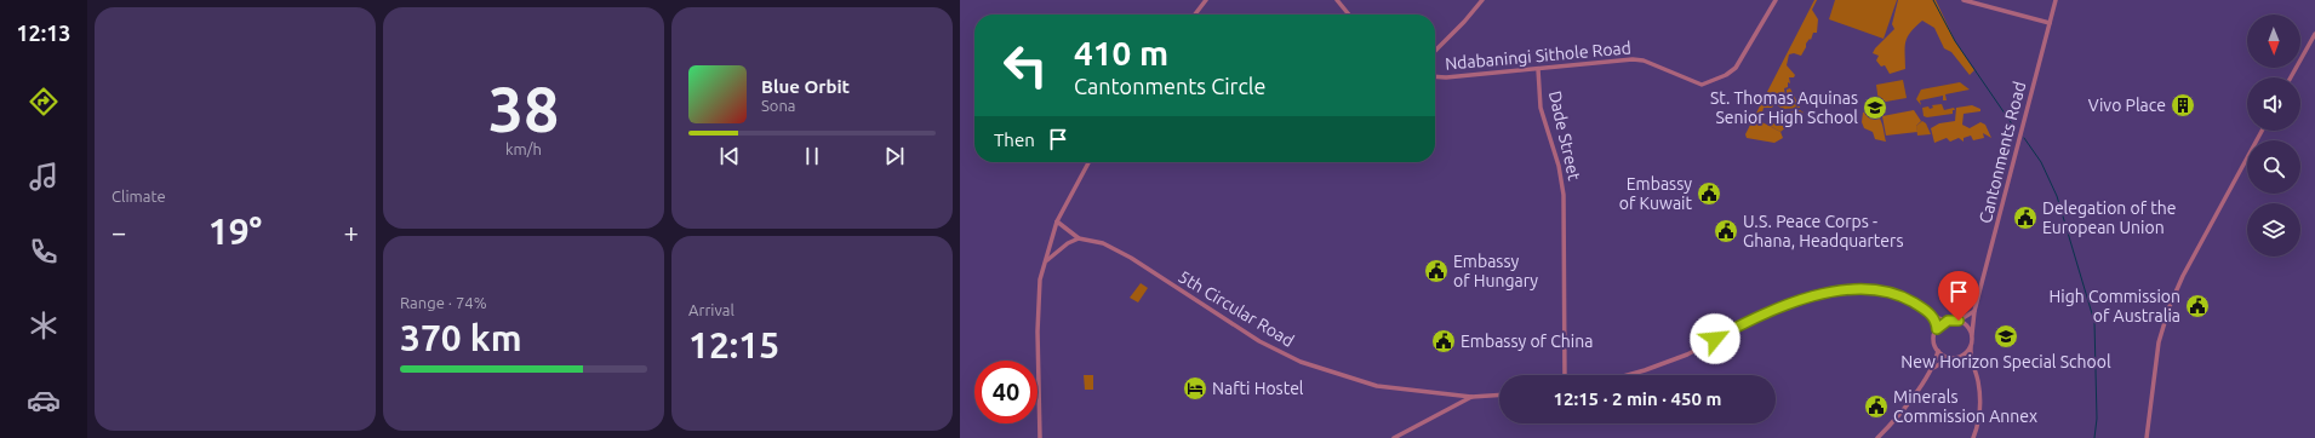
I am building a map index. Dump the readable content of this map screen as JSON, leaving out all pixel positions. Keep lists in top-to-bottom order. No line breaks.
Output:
{"streets":{"street":["Ndabaningi Sithole Road","Dade Street","Cantonments Road","5th Circular Road"]},"crossings":[["Ndabaningi Sithole Road","Dade Street"]],"places":{"building":["Vivo Place"],"school or university":["St. Thomas Aquinas Senior High School","New Horizon Special School"],"public building":["Embassy of Kuwait","Delegation of the European Union","U.S. Peace Corps - Ghana, Headquarters","Embassy of Hungary","High Commission of Australia","Embassy of China","Minerals Commission Annex"],"hotel":["Nafti Hostel"]},"north":"bottom","page":{"tabs":"12:13","tile":["Climate",["38","km/h"],["Range · 74%","370 km"],["Arrival","12:15"]],"turn":["410 m","Cantonments Circle"],"song":["Blue Orbit","Sona"],"then":"Then","heat":["−","19°","+"],"limit":"40","trip":"12:15 · 2 min · 450 m"}}
